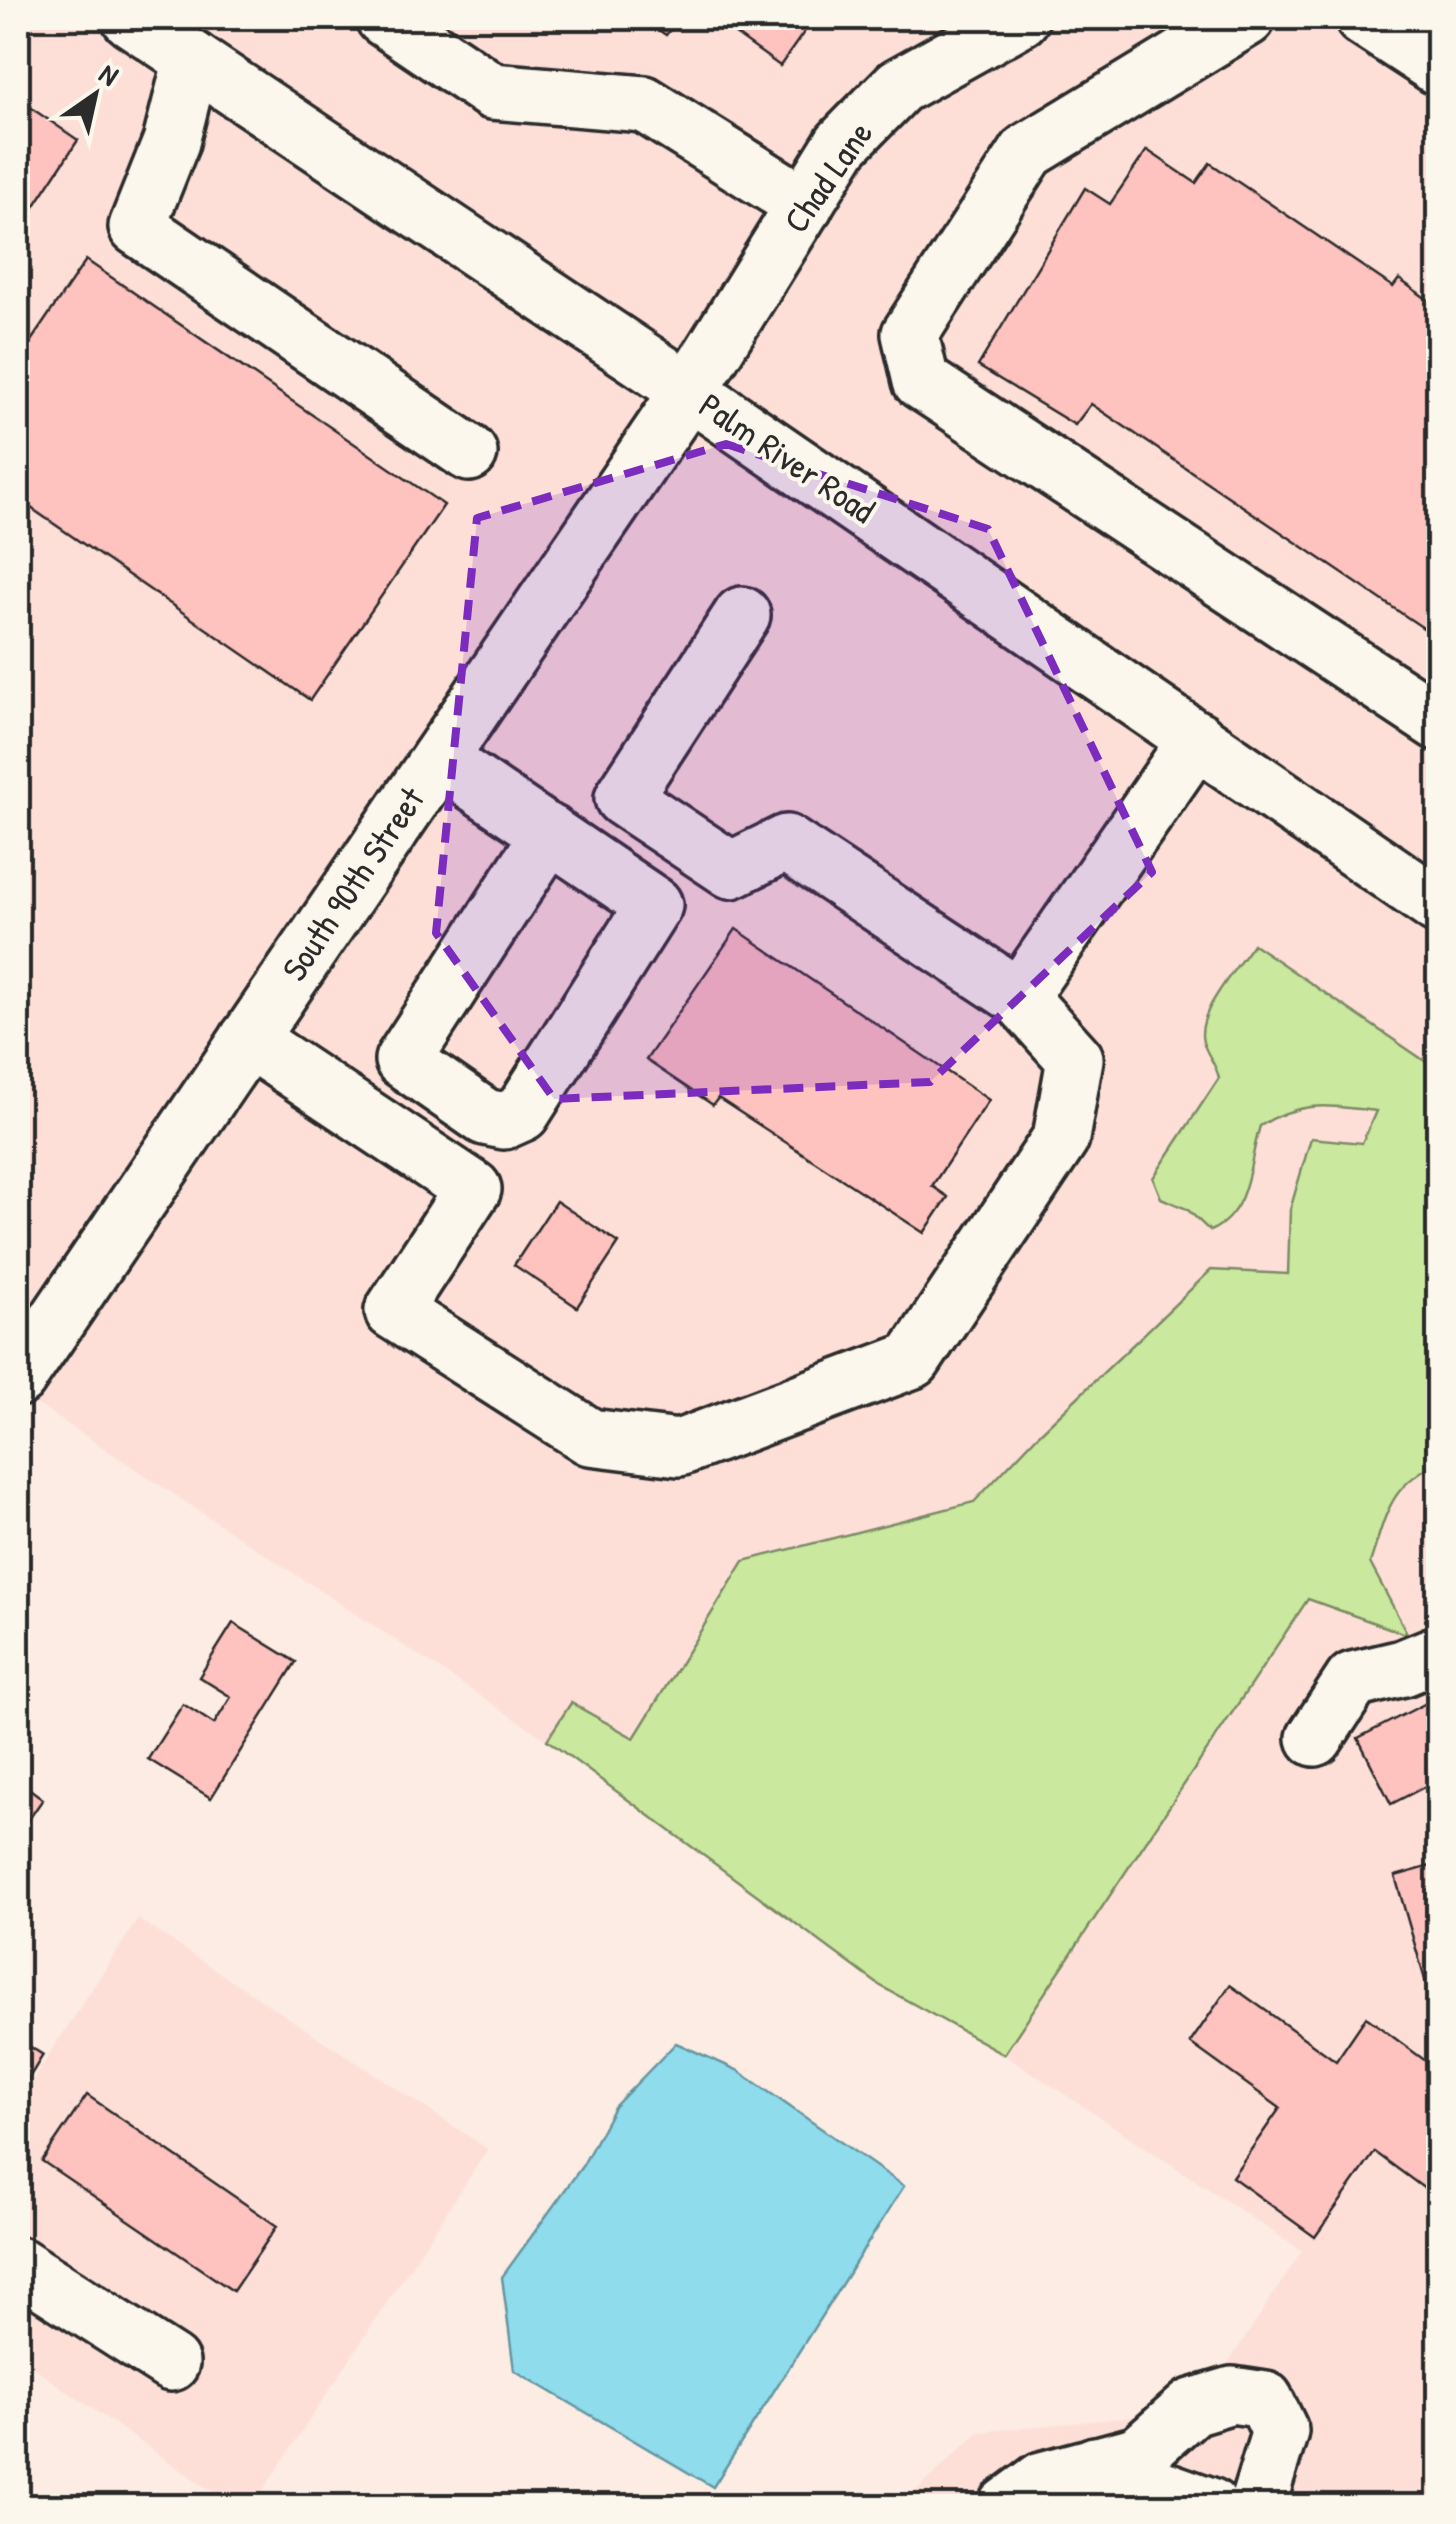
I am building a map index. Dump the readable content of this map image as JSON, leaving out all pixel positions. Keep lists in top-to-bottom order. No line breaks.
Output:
{"streets":{"street":["Chad Lane","Palm River Road","South 90th Street"]},"crossings":[["Chad Lane","Palm River Road"],["Chad Lane","South 90th Street"],["Palm River Road","South 90th Street"]],"north":"top right"}
